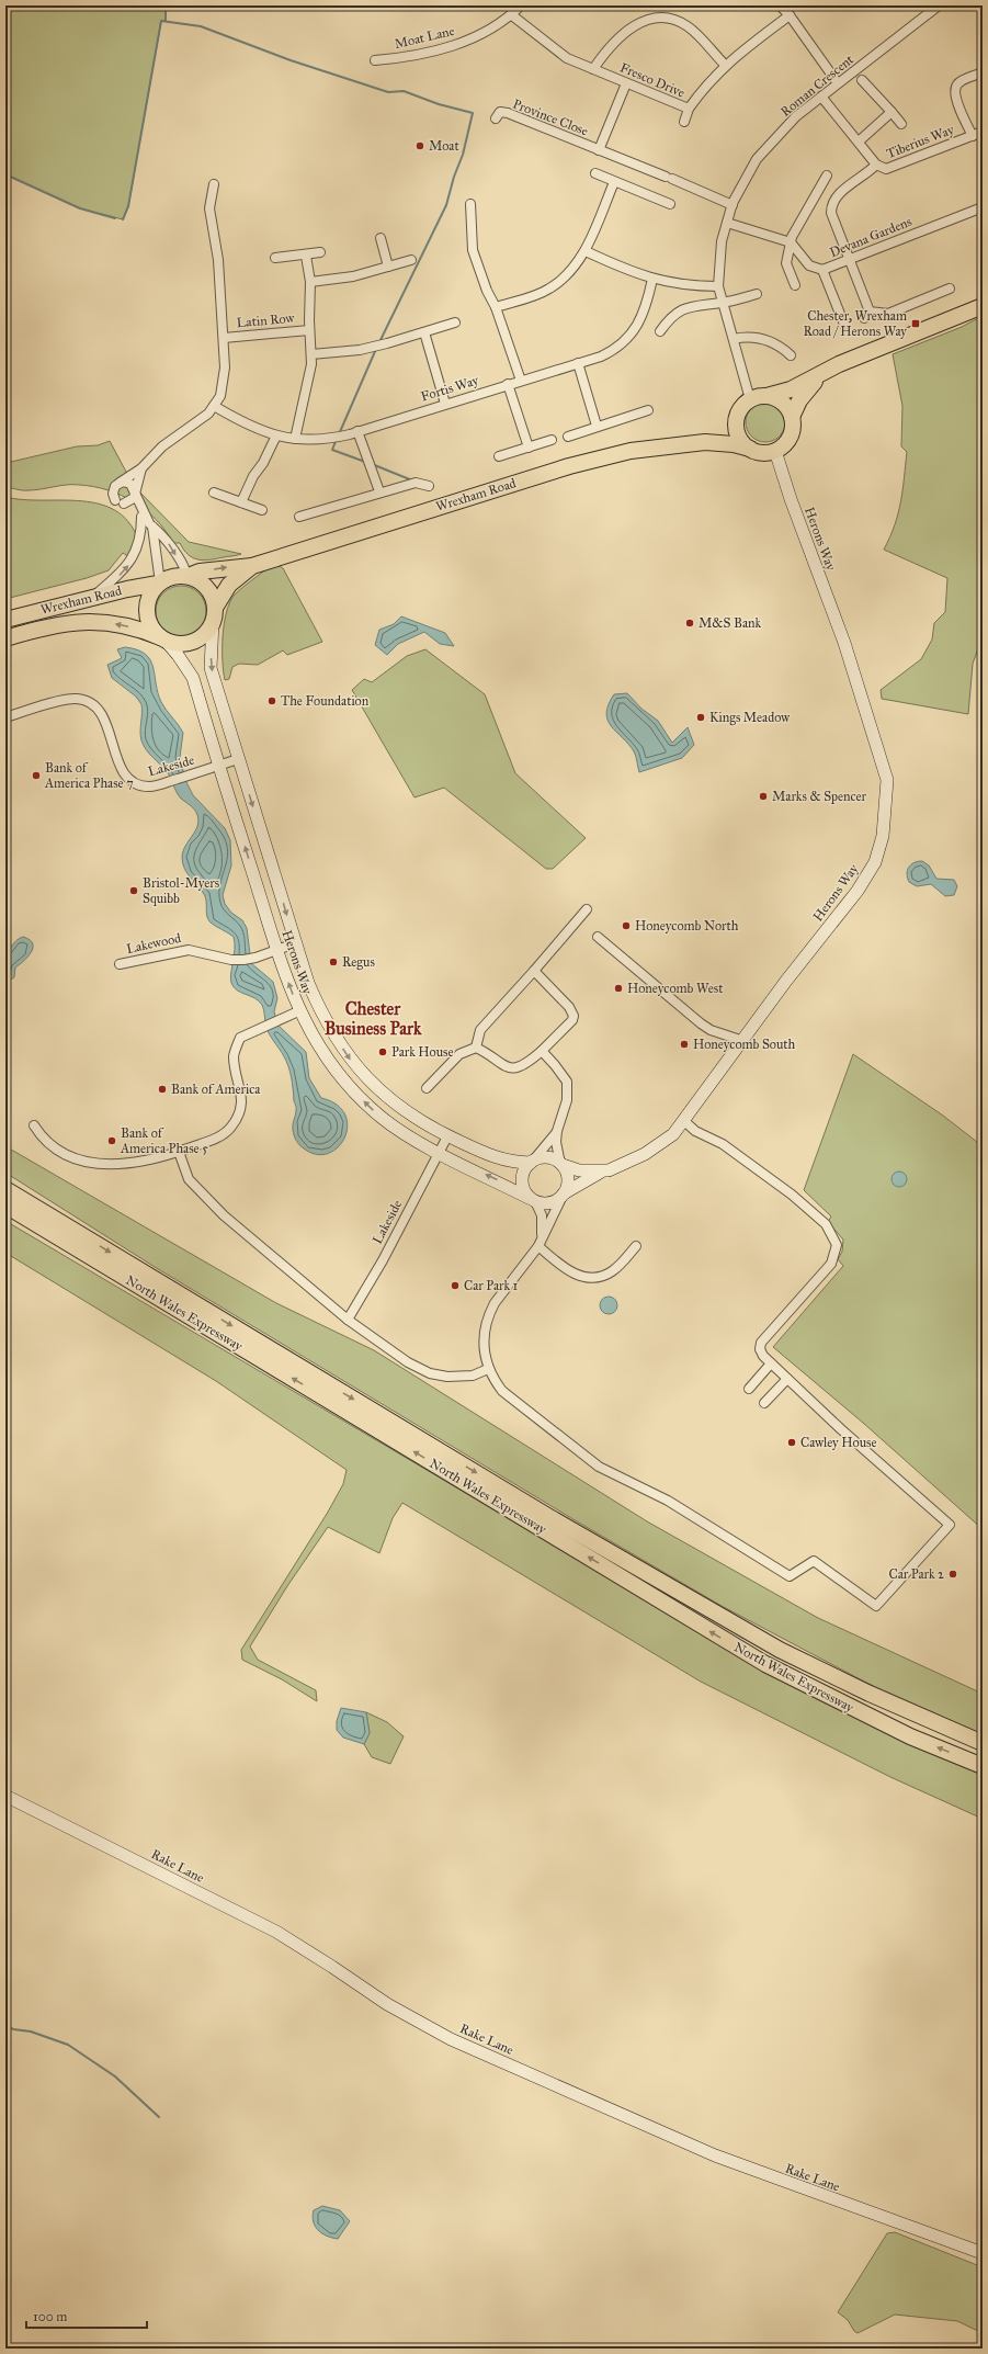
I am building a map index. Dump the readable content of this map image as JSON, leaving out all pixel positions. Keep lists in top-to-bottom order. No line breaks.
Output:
{"streets":{"highway":["Wrexham Road","North Wales Expressway"],"street":["Moat Lane","Fresco Drive","Roman Crescent","Province Close","Tiberius Way","Devana Gardens","Latin Row","Fortis Way","Herons Way","Lakeside","Lakewood","Rake Lane"]},"crossings":[["Moat Lane","Fresco Drive"],["Fresco Drive","Province Close"],["Roman Crescent","Province Close"],["Roman Crescent","Tiberius Way"],["Roman Crescent","Wrexham Road"],["Roman Crescent","Herons Way"],["Wrexham Road","Herons Way"],["Herons Way","Lakeside"],["Herons Way","Lakewood"]],"districts":["Chester Business Park"],"places":{"other":["Moat","M&S Bank","The Foundation","Kings Meadow","Bank of America Phase 7","Marks & Spencer","Bristol-Myers Squibb","Honeycomb North","Regus","Honeycomb West","Honeycomb South","Park House","Bank of America","Bank of America Phase 5","Car Park 1","Cawley House","Car Park 2"],"transit":["Chester, Wrexham Road / Herons Way"]},"scale_bar":"100 m"}
